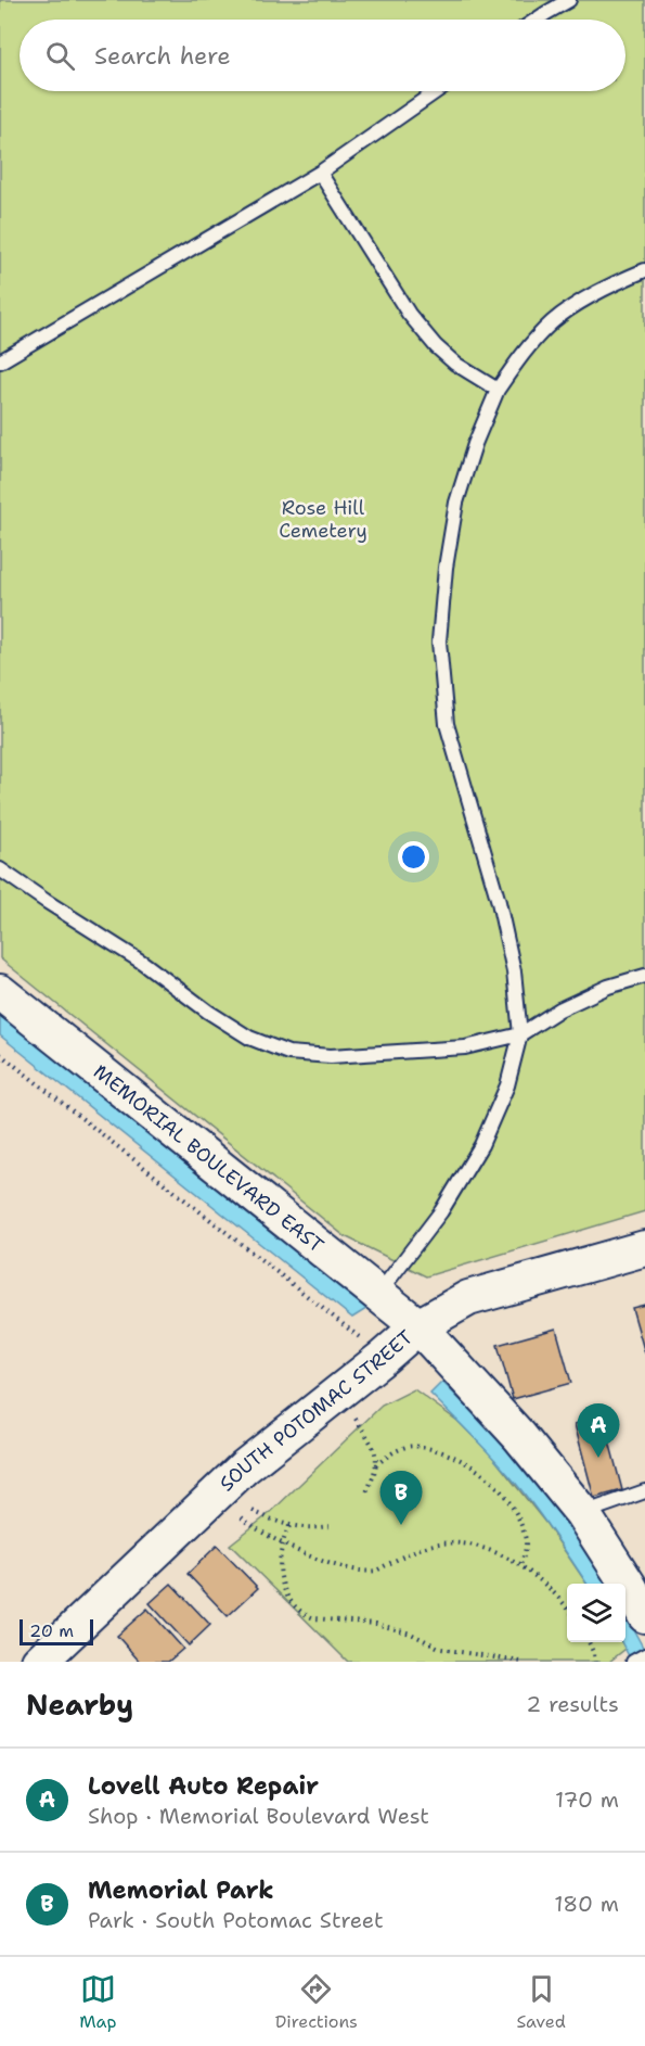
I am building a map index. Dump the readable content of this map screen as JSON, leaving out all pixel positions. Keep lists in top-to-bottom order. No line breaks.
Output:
{"streets":{"main road":["MEMORIAL BOULEVARD EAST","SOUTH POTOMAC STREET"]},"crossings":[["MEMORIAL BOULEVARD EAST","SOUTH POTOMAC STREET"]],"parks":["Rose Hill Cemetery"],"scale_bar":"20 m","page":{"search":"Search here","pins":["A","B"],"scale":"20 m","heading":["Nearby","2 results"],"list":[{"mark":"A","name":"Lovell Auto Repair","note":"Shop · Memorial Boulevard West","value":"170 m"},{"mark":"B","name":"Memorial Park","note":"Park · South Potomac Street","value":"180 m"}],"nav":["Map","Directions","Saved"]}}
